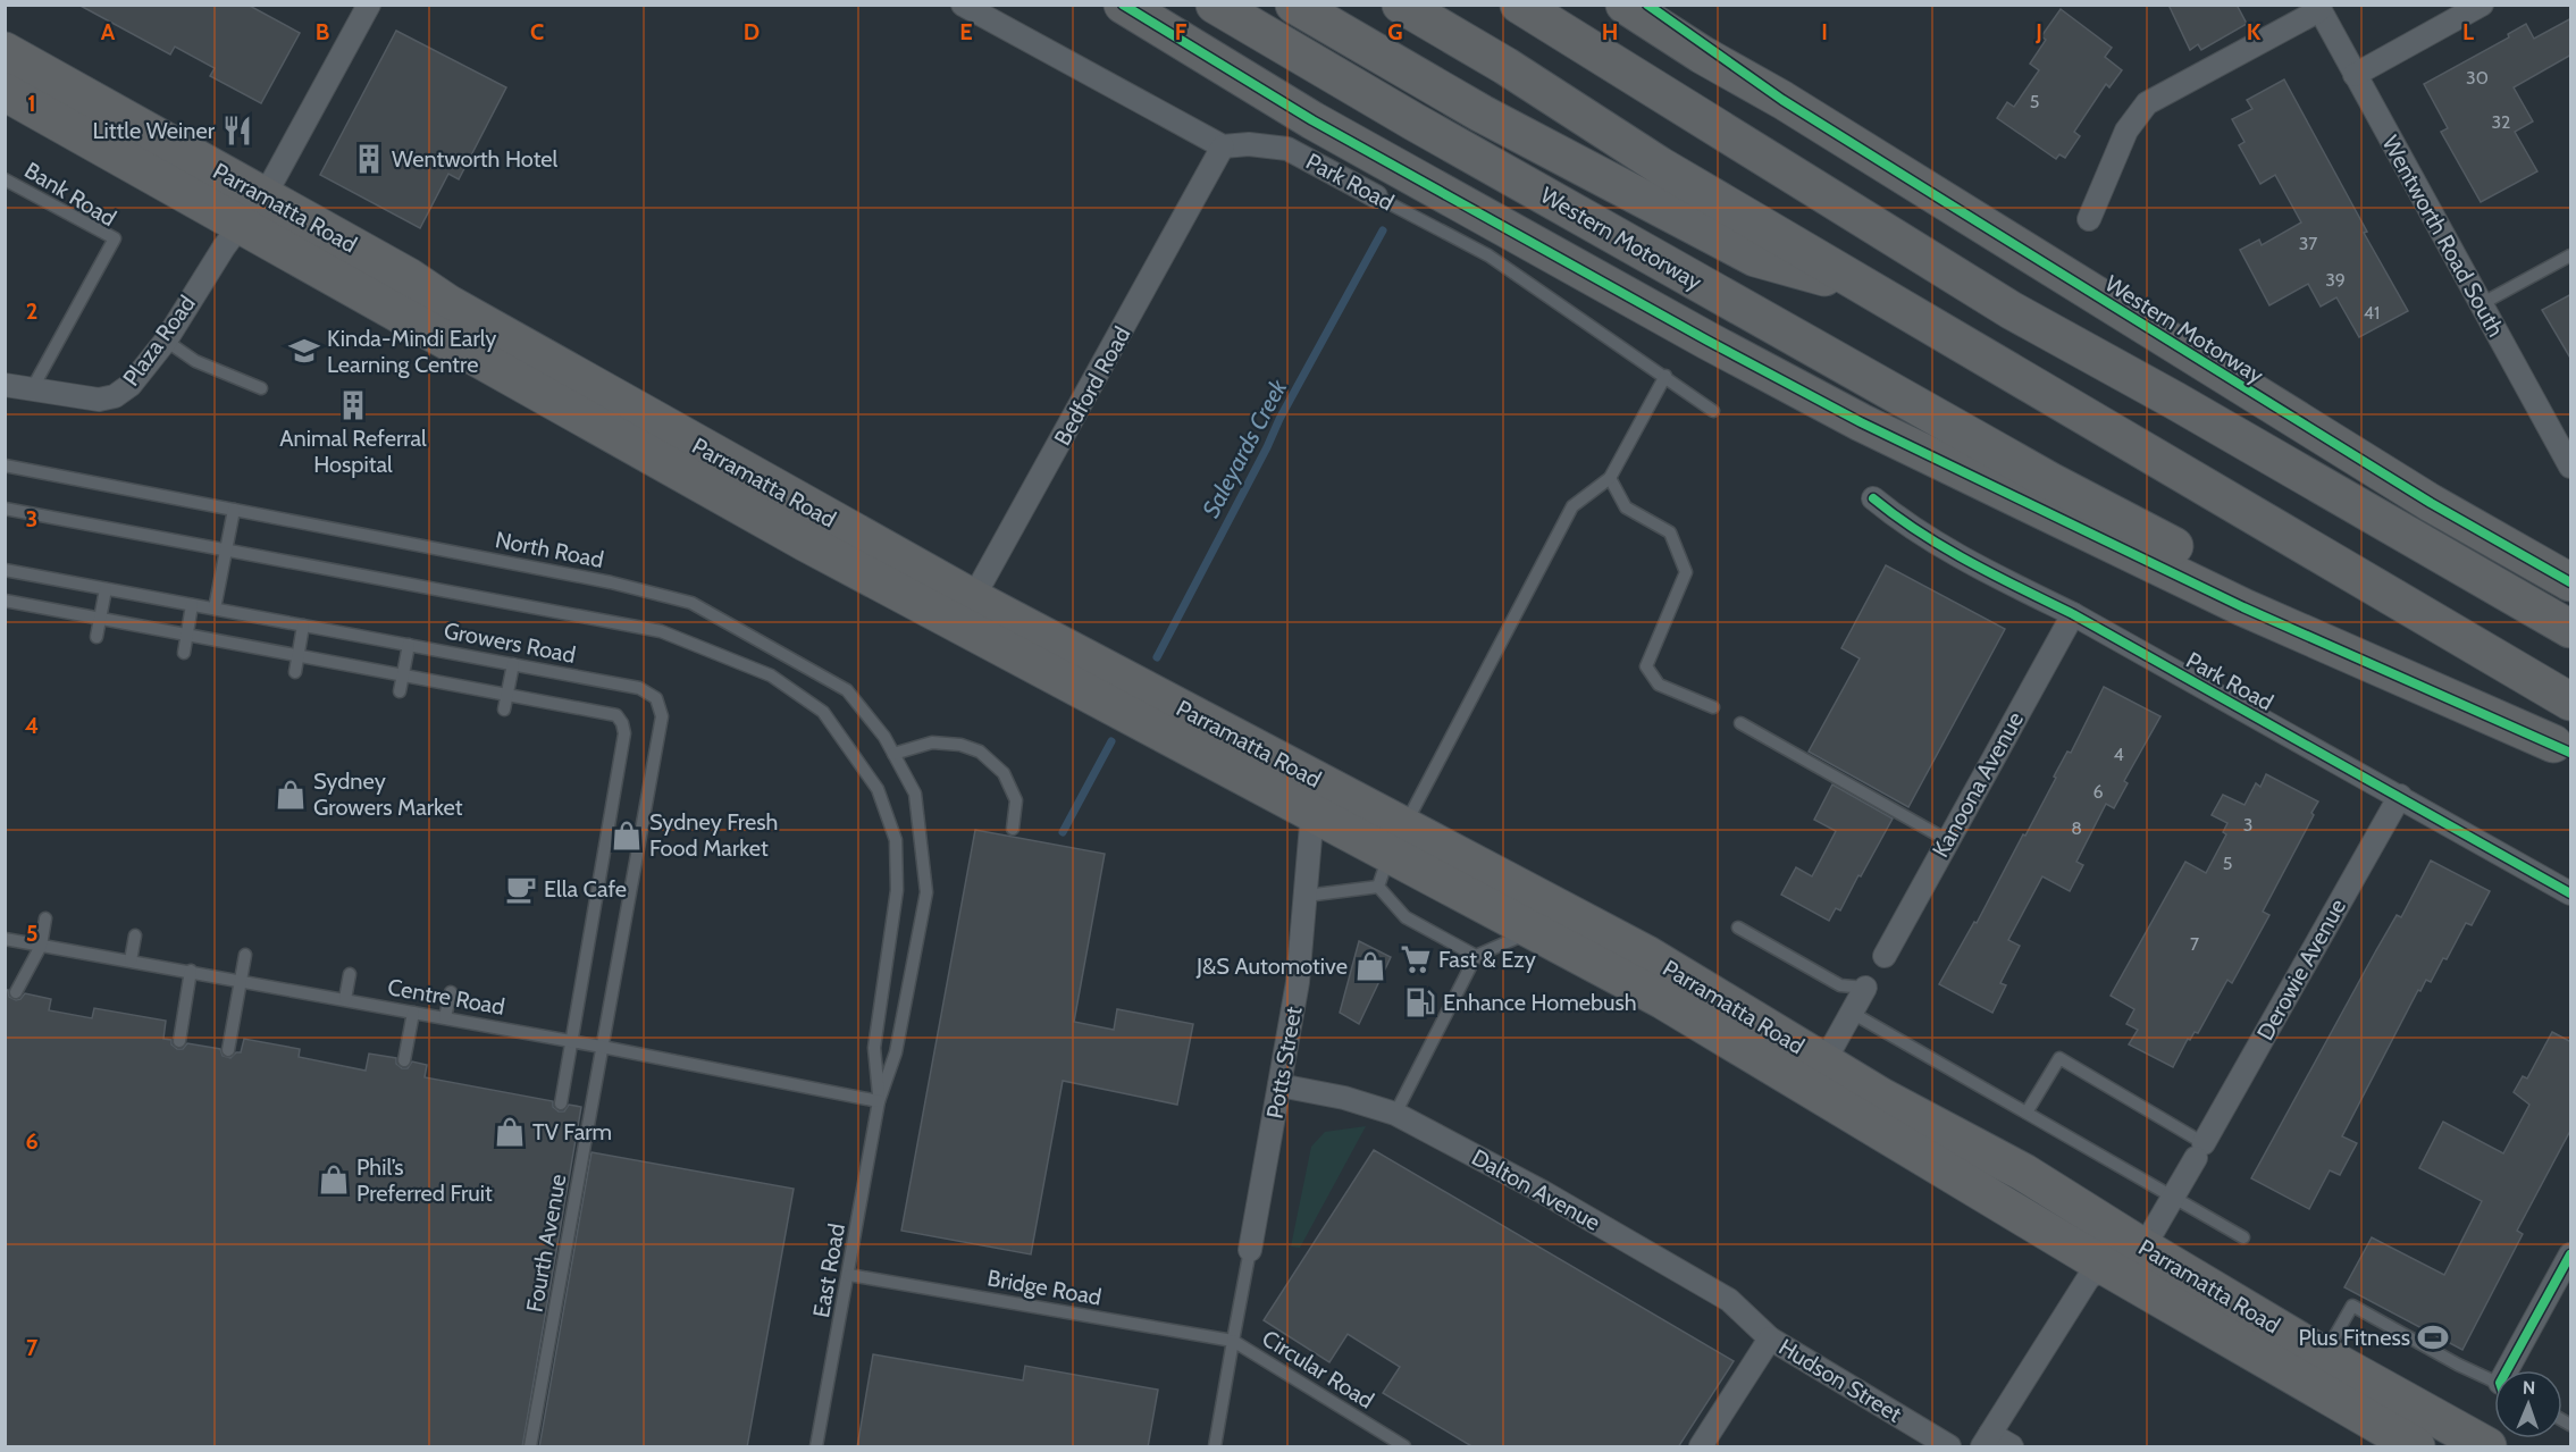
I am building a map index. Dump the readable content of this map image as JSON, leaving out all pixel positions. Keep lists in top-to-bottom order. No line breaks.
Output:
{"streets":{"highway":["Parramatta Road","Western Motorway"],"street":["Park Road","Wentworth Road South","Plaza Road","Bedford Road","Kanoona Avenue","Derowie Avenue","Potts Street","Dalton Avenue","Hudson Street"],"lane":["Bank Road","North Road","Growers Road","Centre Road","Fourth Avenue","East Road","Bridge Road","Circular Road"]},"crossings":[["Park Road","Bedford Road"],["Park Road","Kanoona Avenue"],["Park Road","Derowie Avenue"],["Bank Road","Plaza Road"],["Parramatta Road","Plaza Road"],["Parramatta Road","Bedford Road"],["Parramatta Road","Derowie Avenue"],["Parramatta Road","Potts Street"],["North Road","Centre Road"],["North Road","East Road"],["Growers Road","Centre Road"],["Growers Road","Fourth Avenue"],["Centre Road","Fourth Avenue"],["Centre Road","East Road"],["Potts Street","Dalton Avenue"],["Potts Street","Bridge Road"],["Potts Street","Circular Road"],["Dalton Avenue","Hudson Street"],["East Road","Bridge Road"],["Bridge Road","Circular Road"]],"water":["Saleyards Creek"],"places":{"restaurant":["Little Weiner"],"building":["Wentworth Hotel","Animal Referral Hospital"],"school or university":["Kinda-Mindi Early Learning Centre"],"shop":["Sydney Growers Market","Sydney Fresh Food Market","J&S Automotive","TV Farm","Phil’s Preferred Fruit"],"cafe":["Ella Cafe"],"supermarket":["Fast & Ezy"],"fuel station":["Enhance Homebush"],"sports":["Plus Fitness"]},"house_numbers":["30","5","32","37","39","41","4","6","3","8","5","7"],"north":"top","grid":{"columns":["A","B","C","D","E","F","G","H","I","J","K","L"],"rows":["1","2","3","4","5","6","7"]}}
